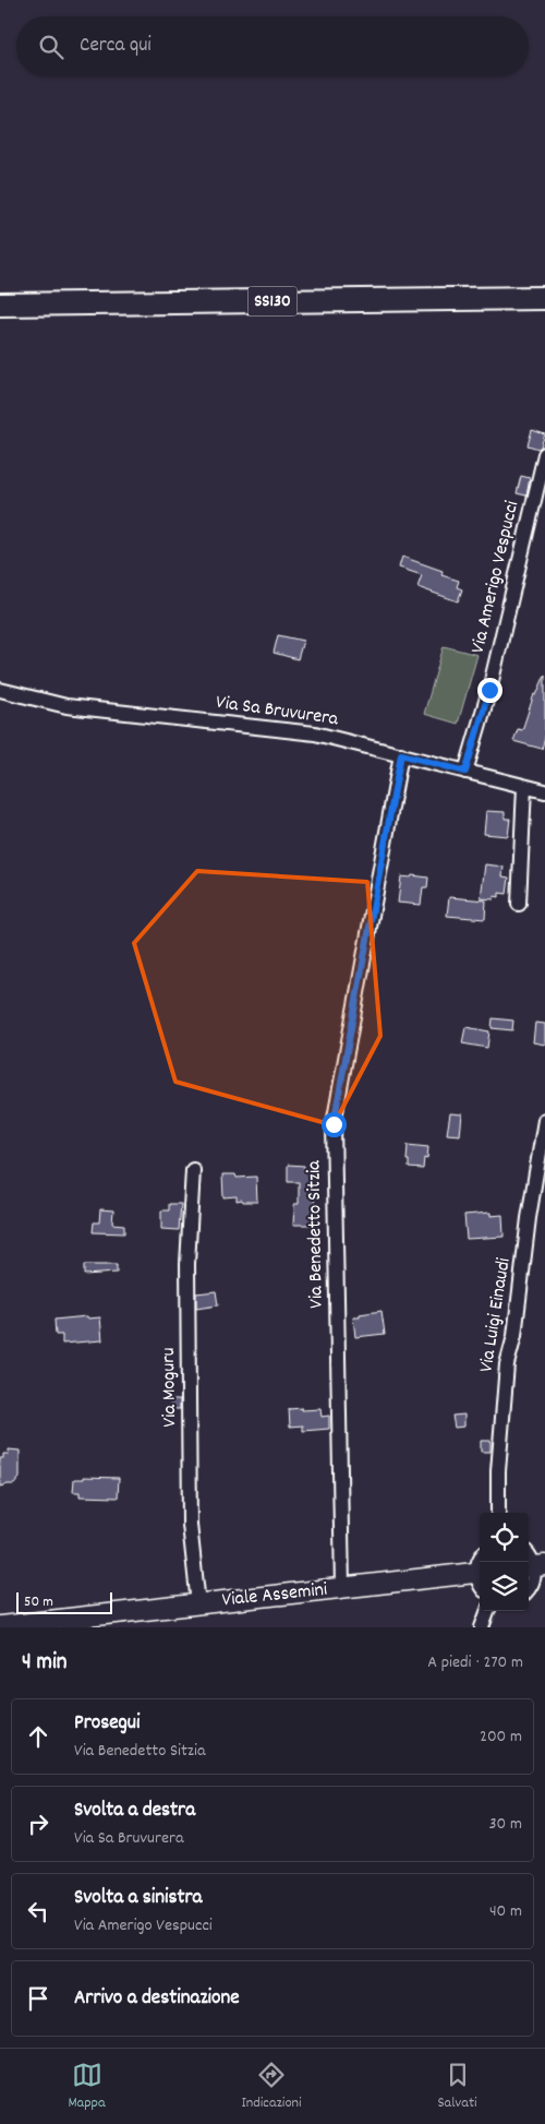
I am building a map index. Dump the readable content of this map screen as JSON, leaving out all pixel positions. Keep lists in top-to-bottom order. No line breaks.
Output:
{"streets":{"main road":["SS130","Viale Assemini"],"street":["Via Amerigo Vespucci","Via Sa Bruvurera","Via Benedetto Sitzia","Via Luigi Einaudi","Via Moguru"]},"crossings":[["Via Amerigo Vespucci","Via Sa Bruvurera"],["Via Sa Bruvurera","Via Benedetto Sitzia"],["Via Benedetto Sitzia","Viale Assemini"],["Via Moguru","Viale Assemini"]],"scale_bar":"50 m","page":{"search":"Cerca qui","scale":"50 m","heading":["4 min","A piedi · 270 m"],"list":[["Prosegui","Via Benedetto Sitzia","200 m"],["Svolta a destra","Via Sa Bruvurera","30 m"],["Svolta a sinistra","Via Amerigo Vespucci","40 m"],"Arrivo a destinazione"],"nav":["Mappa","Indicazioni","Salvati"]}}
